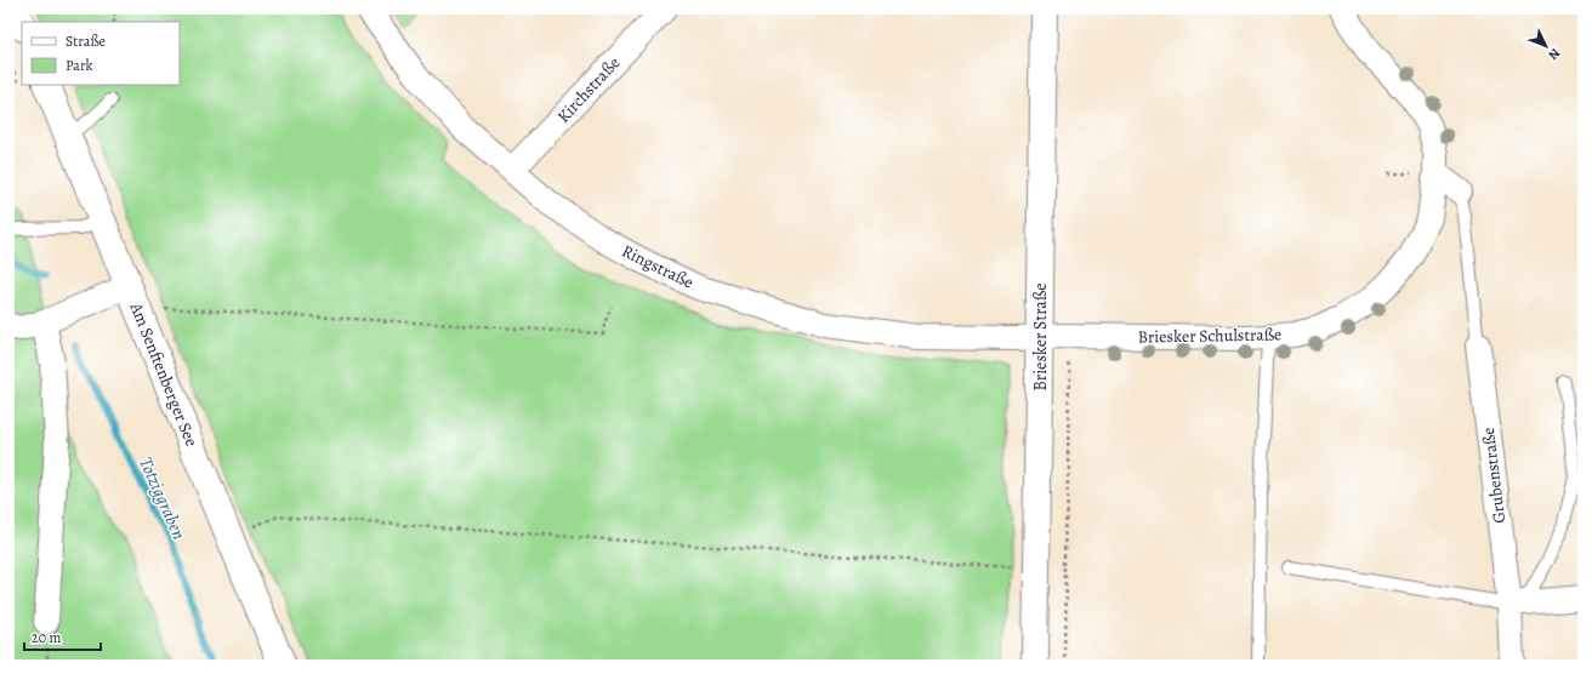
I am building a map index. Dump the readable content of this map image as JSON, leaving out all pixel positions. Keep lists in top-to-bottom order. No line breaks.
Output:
{"streets":{"main road":["Briesker Straße","Am Senftenberger See"],"street":["Kirchstraße","Ringstraße","Briesker Schulstraße","Grubenstraße"]},"crossings":[["Kirchstraße","Ringstraße"],["Ringstraße","Briesker Schulstraße"],["Ringstraße","Briesker Straße"],["Briesker Schulstraße","Briesker Straße"]],"water":["Totziggraben"],"legend":["Straße","Park"],"scale_bar":"20 m","north":"bottom right"}
